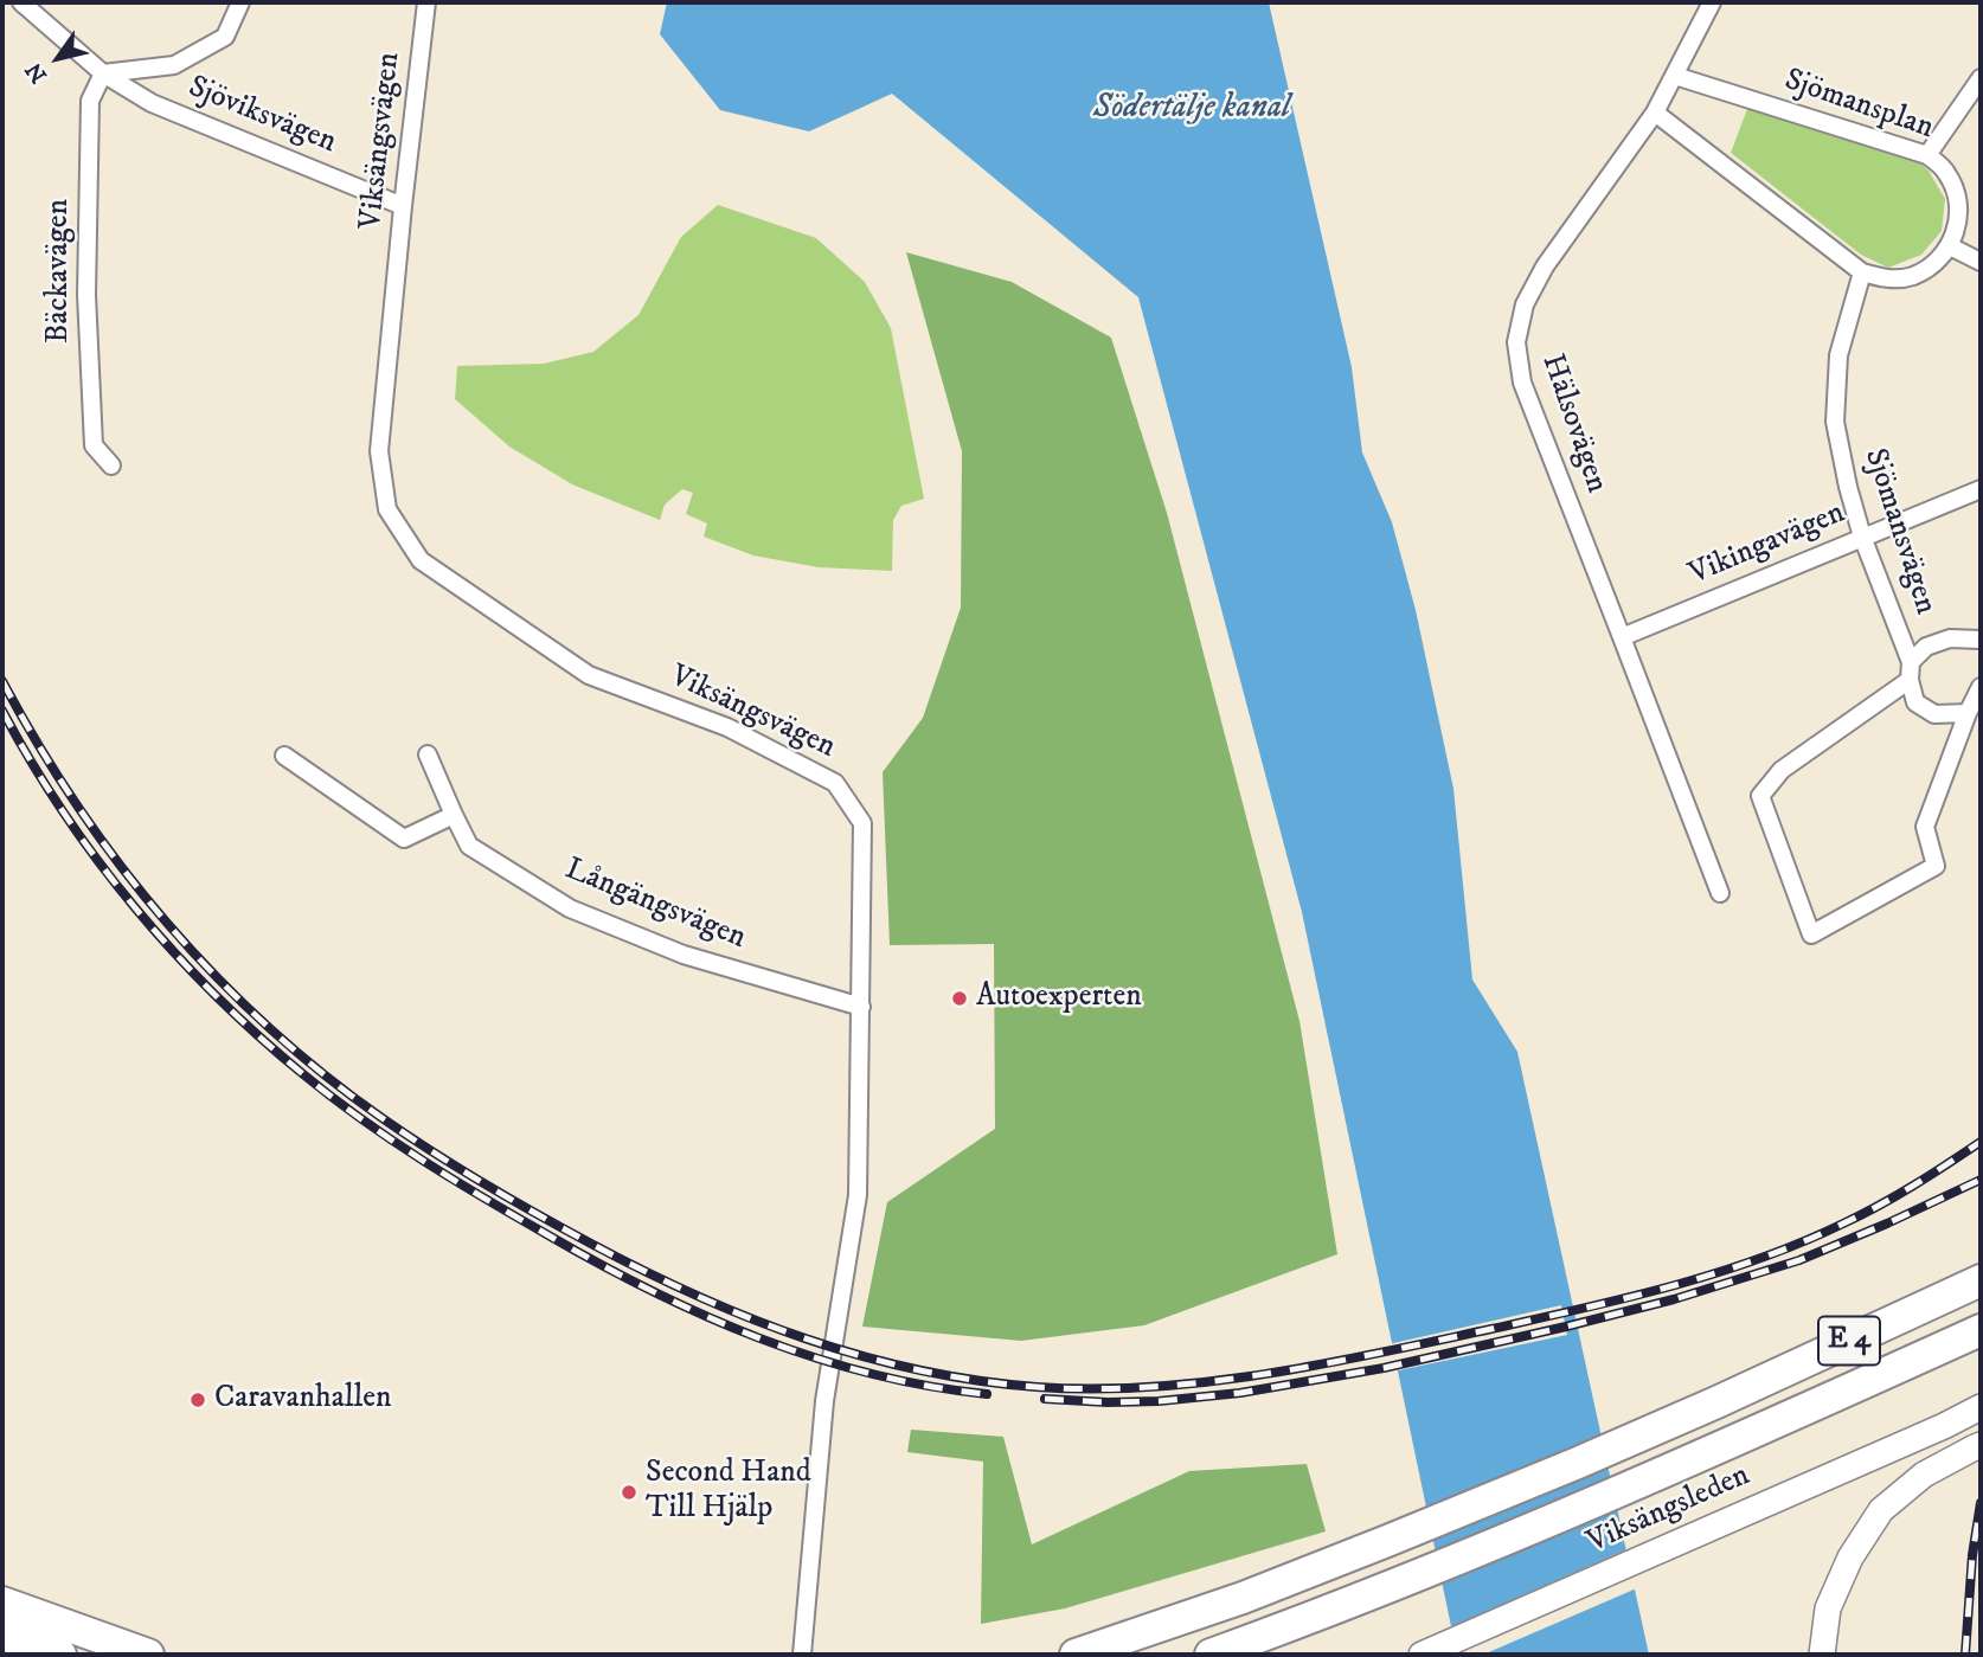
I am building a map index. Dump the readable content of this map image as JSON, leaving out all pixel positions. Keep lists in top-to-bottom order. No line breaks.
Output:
{"streets":{"highway":["E 4"],"main road":["Viksängsleden"],"street":["Sjömansplan","Sjöviksvägen","Viksängsvägen","Bäckavägen","Hälsovägen","Sjömansvägen","Vikingavägen","Långängsvägen"]},"crossings":[["Sjömansplan","Hälsovägen"],["Sjöviksvägen","Viksängsvägen"],["Sjöviksvägen","Bäckavägen"],["Viksängsvägen","Långängsvägen"],["Hälsovägen","Vikingavägen"],["Sjömansvägen","Vikingavägen"]],"water":["Södertälje kanal"],"places":["Autoexperten","Caravanhallen","Second Hand Till Hjälp"],"north":"bottom left"}
